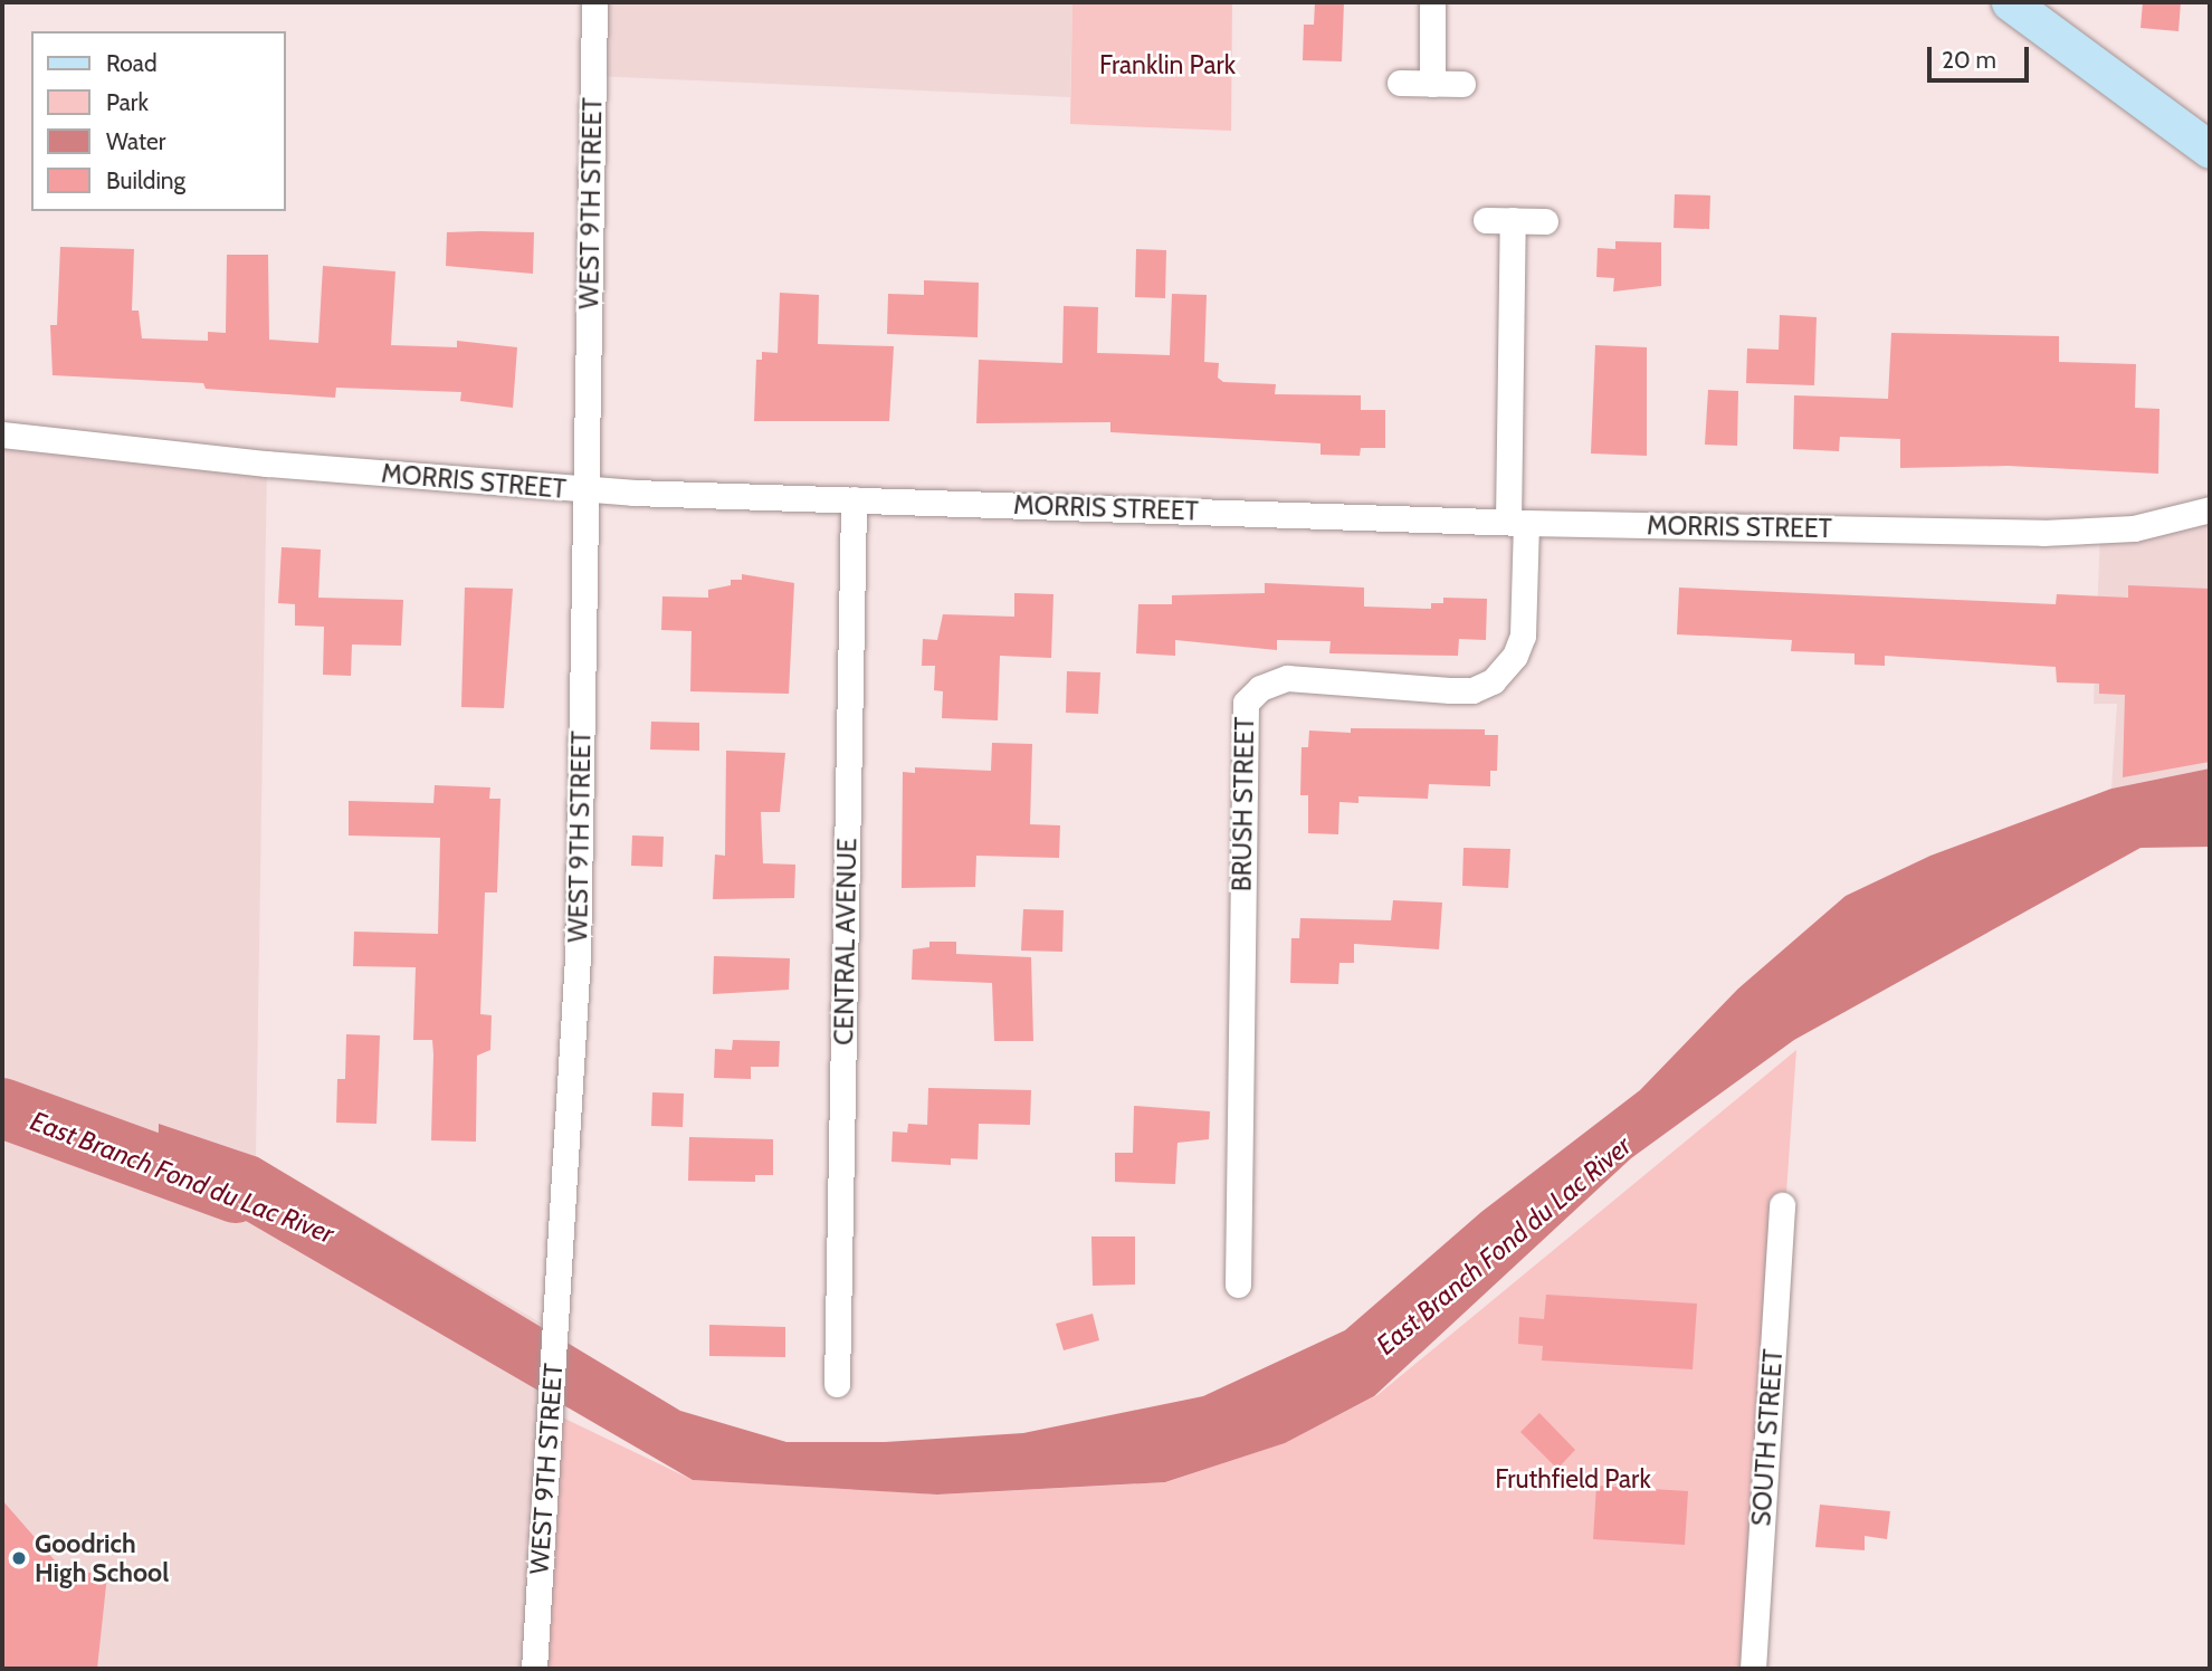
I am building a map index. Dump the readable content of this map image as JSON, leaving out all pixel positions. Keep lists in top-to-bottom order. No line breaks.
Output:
{"streets":{"street":["WEST 9TH STREET","MORRIS STREET","BRUSH STREET","CENTRAL AVENUE","SOUTH STREET"]},"crossings":[["WEST 9TH STREET","MORRIS STREET"],["MORRIS STREET","BRUSH STREET"],["MORRIS STREET","CENTRAL AVENUE"]],"water":["East Branch Fond du Lac River"],"parks":["Franklin Park","Fruthfield Park"],"places":["Goodrich High School"],"legend":["Road","Park","Water","Building"],"scale_bar":"20 m"}
